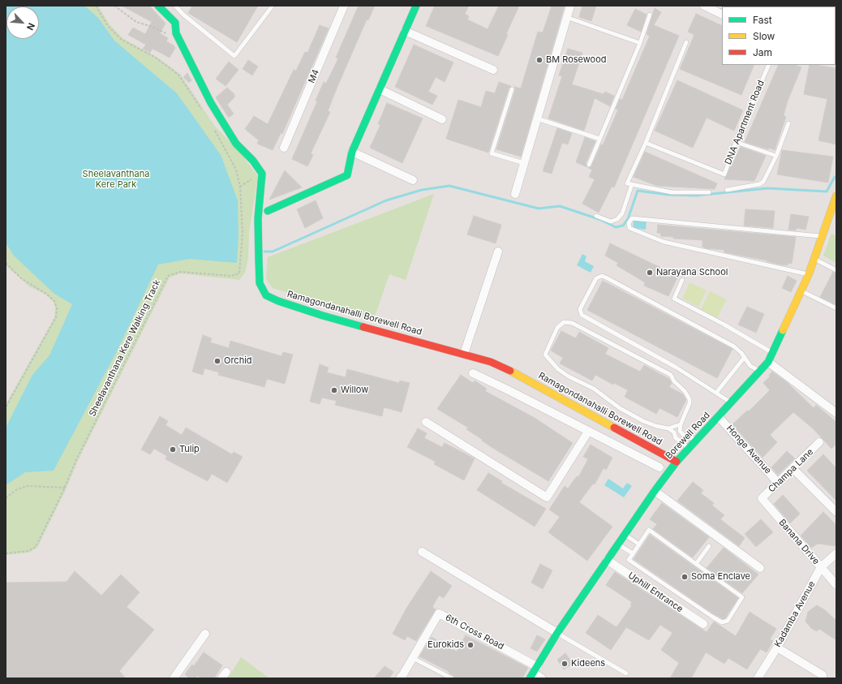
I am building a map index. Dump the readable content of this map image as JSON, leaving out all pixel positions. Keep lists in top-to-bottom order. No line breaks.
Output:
{"streets":{"street":["M4","Ramagondanahalli Borewell Road","Borewell Road","Honge Avenue","Champa Lane","Banana Drive","Uphill Entrance","Kadamba Avenue","6th Cross Road"],"lane":["DNA Apartment Road"],"path":["Sheelavanthana Kere Walking Track"]},"crossings":[["Ramagondanahalli Borewell Road","Borewell Road"],["Borewell Road","Honge Avenue"],["Borewell Road","Uphill Entrance"],["Borewell Road","6th Cross Road"],["Honge Avenue","Champa Lane"],["Champa Lane","Banana Drive"],["Banana Drive","Kadamba Avenue"]],"parks":["Sheelavanthana Kere Park"],"places":["BM Rosewood","Narayana School","Orchid","Willow","Tulip","Soma Enclave","Eurokids","Kideens"],"legend":["Fast","Slow","Jam"],"north":"bottom right"}
